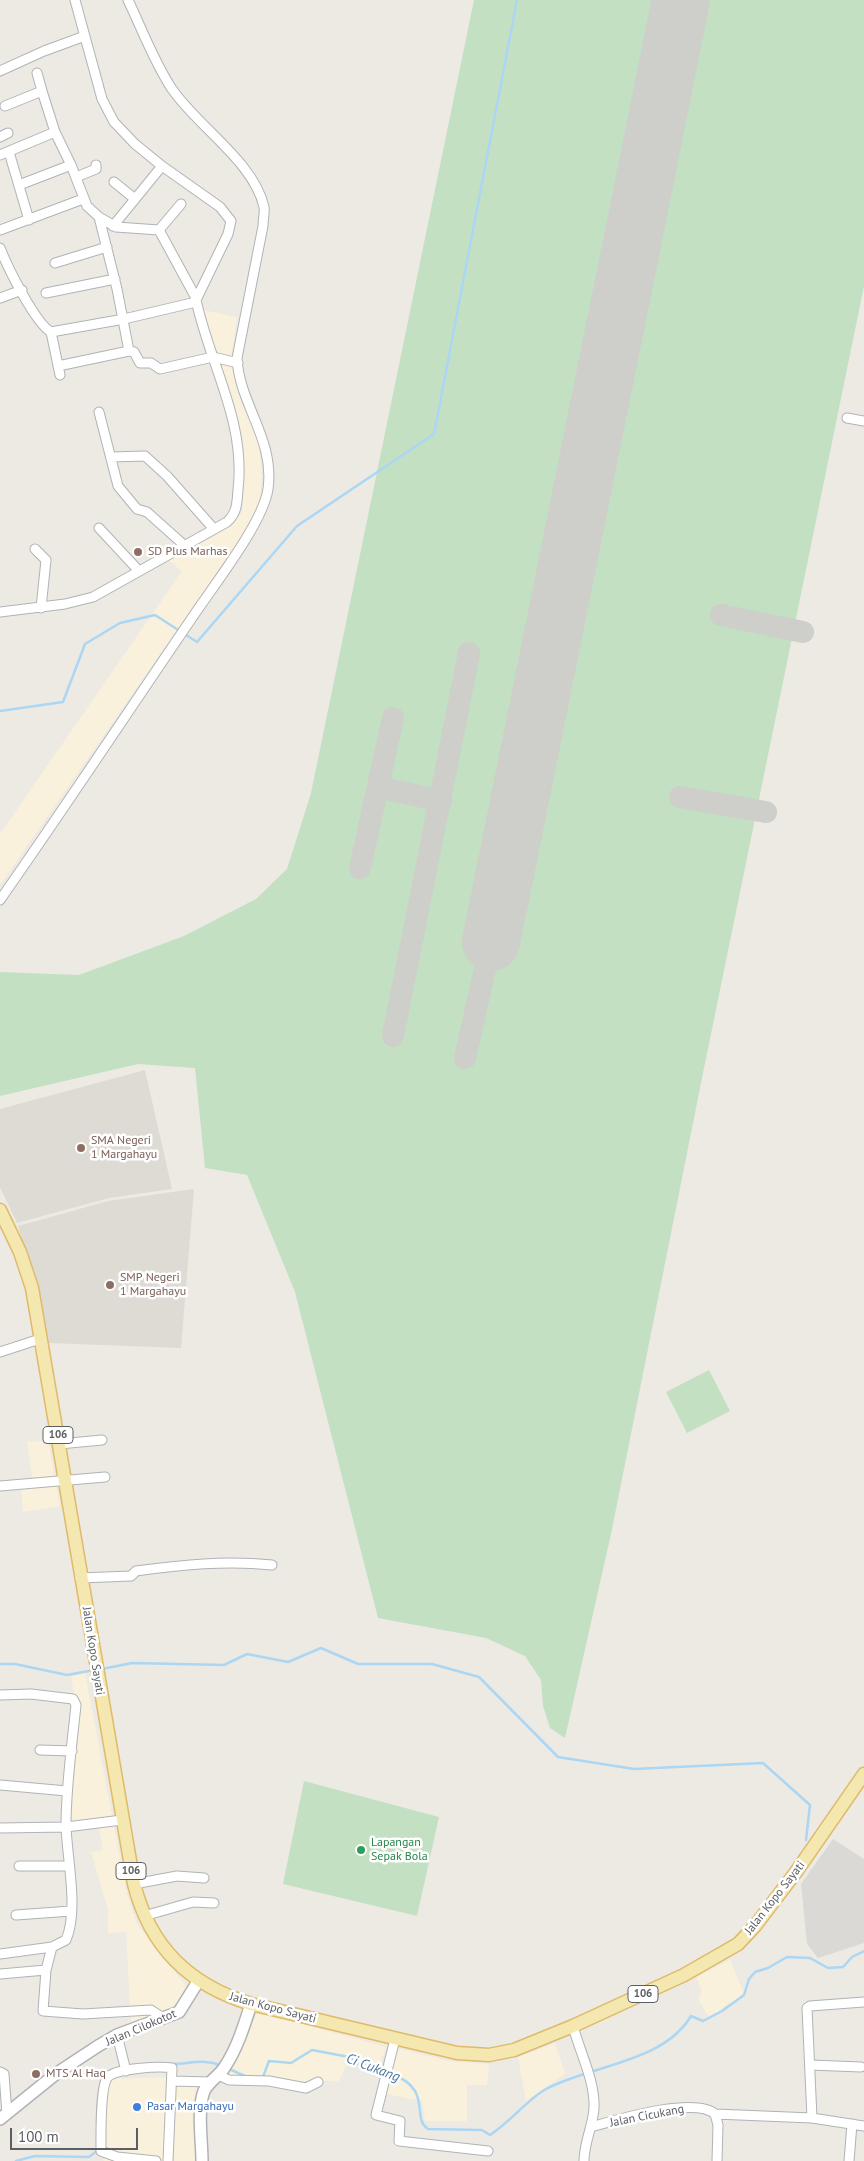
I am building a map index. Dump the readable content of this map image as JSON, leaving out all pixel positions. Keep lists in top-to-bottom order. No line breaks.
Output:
{"streets":{"main road":["106","Jalan Kopo Sayati"],"street":["Jalan Cilokotot","Jalan Cicukang"]},"crossings":[["Jalan Kopo Sayati","Jalan Cilokotot"]],"water":["Ci Cukang"],"places":["SD Plus Marhas","SMA Negeri 1 Margahayu","SMP Negeri 1 Margahayu","Lapangan Sepak Bola","MTS Al Haq","Pasar Margahayu"],"scale_bar":"100 m"}
